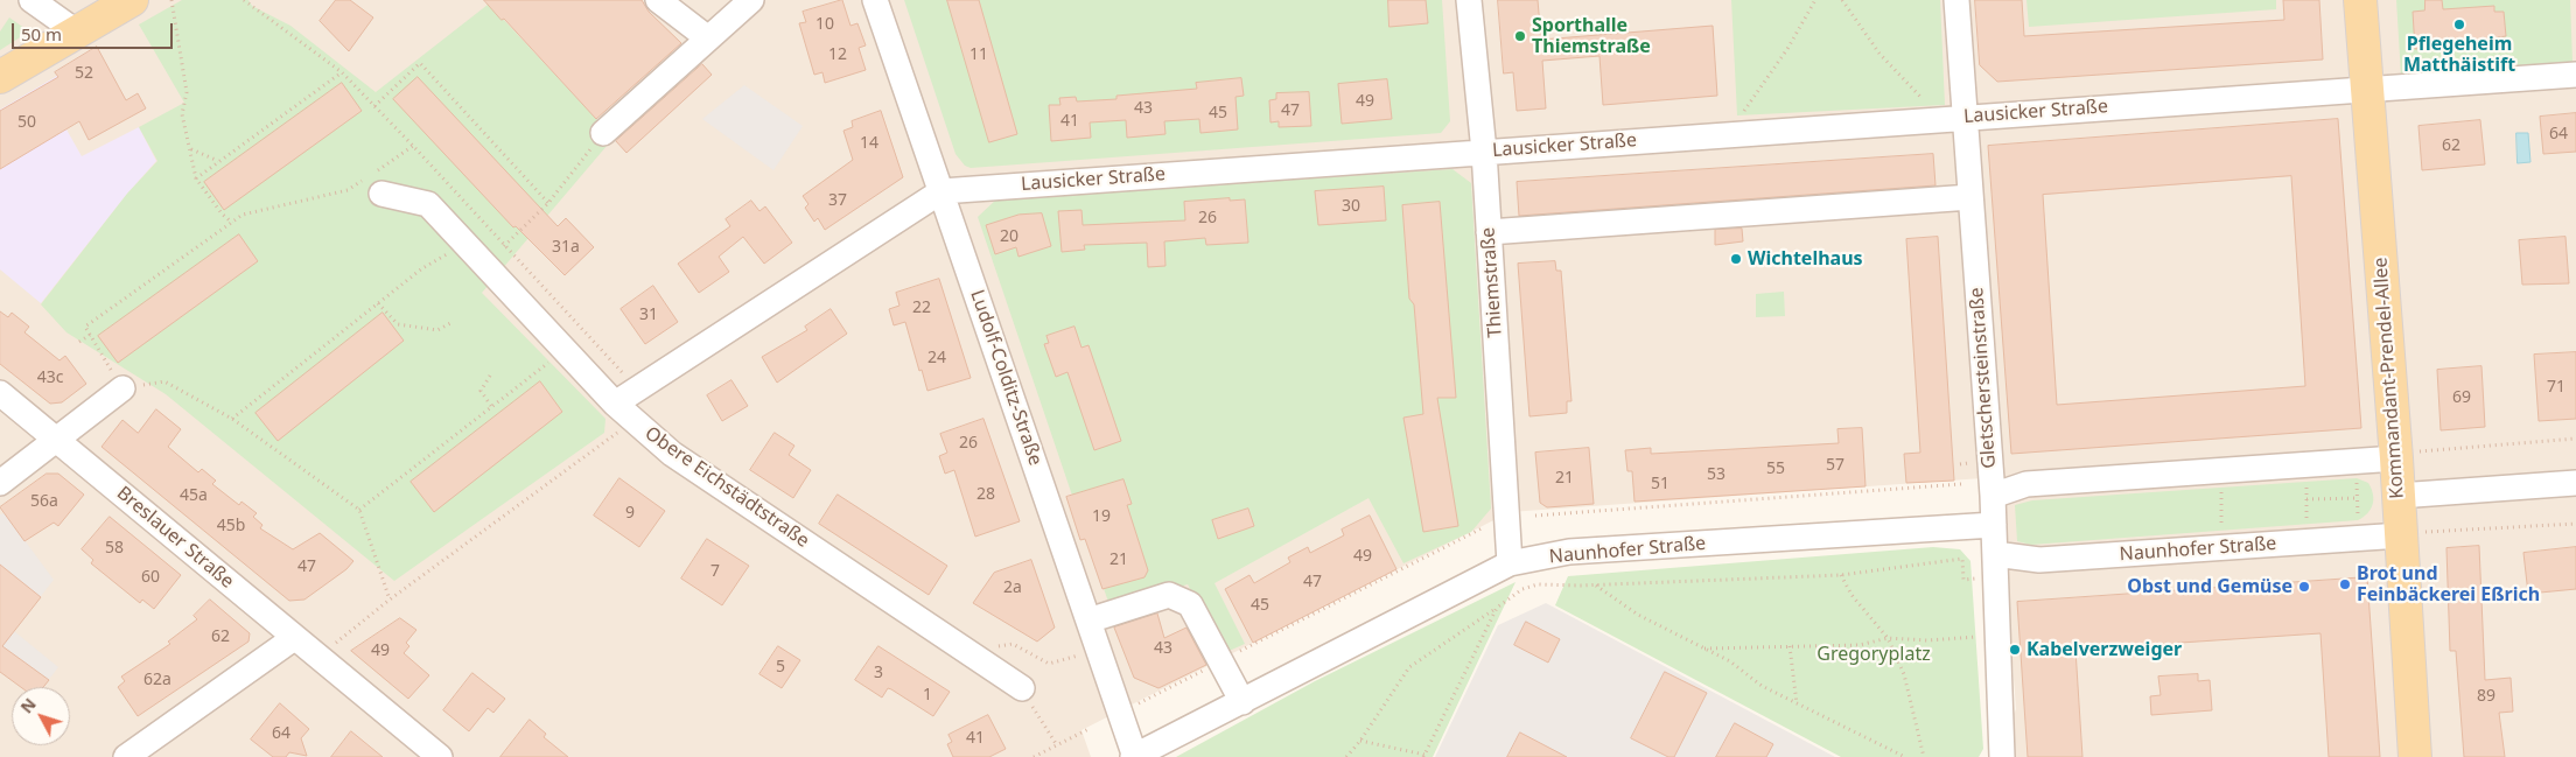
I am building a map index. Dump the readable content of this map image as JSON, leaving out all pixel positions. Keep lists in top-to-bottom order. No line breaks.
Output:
{"streets":{"main road":["Kommandant-Prendel-Allee"],"street":["Lausicker Straße","Thiemstraße","Ludolf-Colditz-Straße","Gletschersteinstraße","Obere Eichstädtstraße","Breslauer Straße","Naunhofer Straße"]},"crossings":[["Lausicker Straße","Thiemstraße"],["Lausicker Straße","Ludolf-Colditz-Straße"],["Lausicker Straße","Gletschersteinstraße"],["Lausicker Straße","Kommandant-Prendel-Allee"],["Lausicker Straße","Obere Eichstädtstraße"],["Thiemstraße","Naunhofer Straße"],["Ludolf-Colditz-Straße","Naunhofer Straße"],["Gletschersteinstraße","Naunhofer Straße"],["Kommandant-Prendel-Allee","Naunhofer Straße"]],"parks":["Gregoryplatz"],"places":["Pflegeheim Matthäistift","Sporthalle Thiemstraße","Wichtelhaus","Brot und Feinbäckerei Eßrich","Obst und Gemüse","Kabelverzweiger"],"house_numbers":["10","12","11","52","49","43","47","45","41","50","64","14","62","37","30","26","20","31a","22","31","24","43c","71","69","26","57","55","53","21","51","28","45a","56a","9","19","45b","58","49","21","47","7","60","47","2a","45","62","43","49","5","3","62a","1","89","64","41"],"scale_bar":"50 m","north":"top left"}
